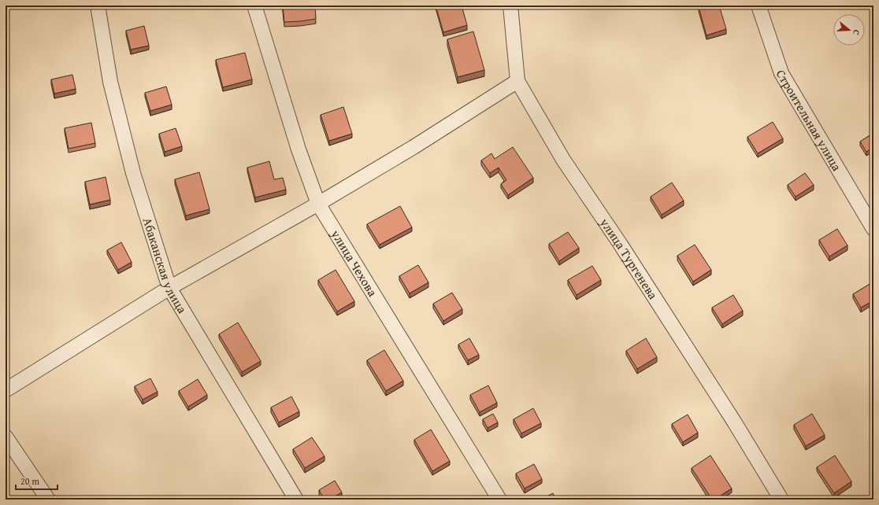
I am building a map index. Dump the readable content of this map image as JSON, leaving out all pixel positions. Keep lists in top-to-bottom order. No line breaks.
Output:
{"streets":{"street":["Строительная улица","улица Тургенева","улица Чехова","Абаканская улица"]},"scale_bar":"20 m","north":"right"}
